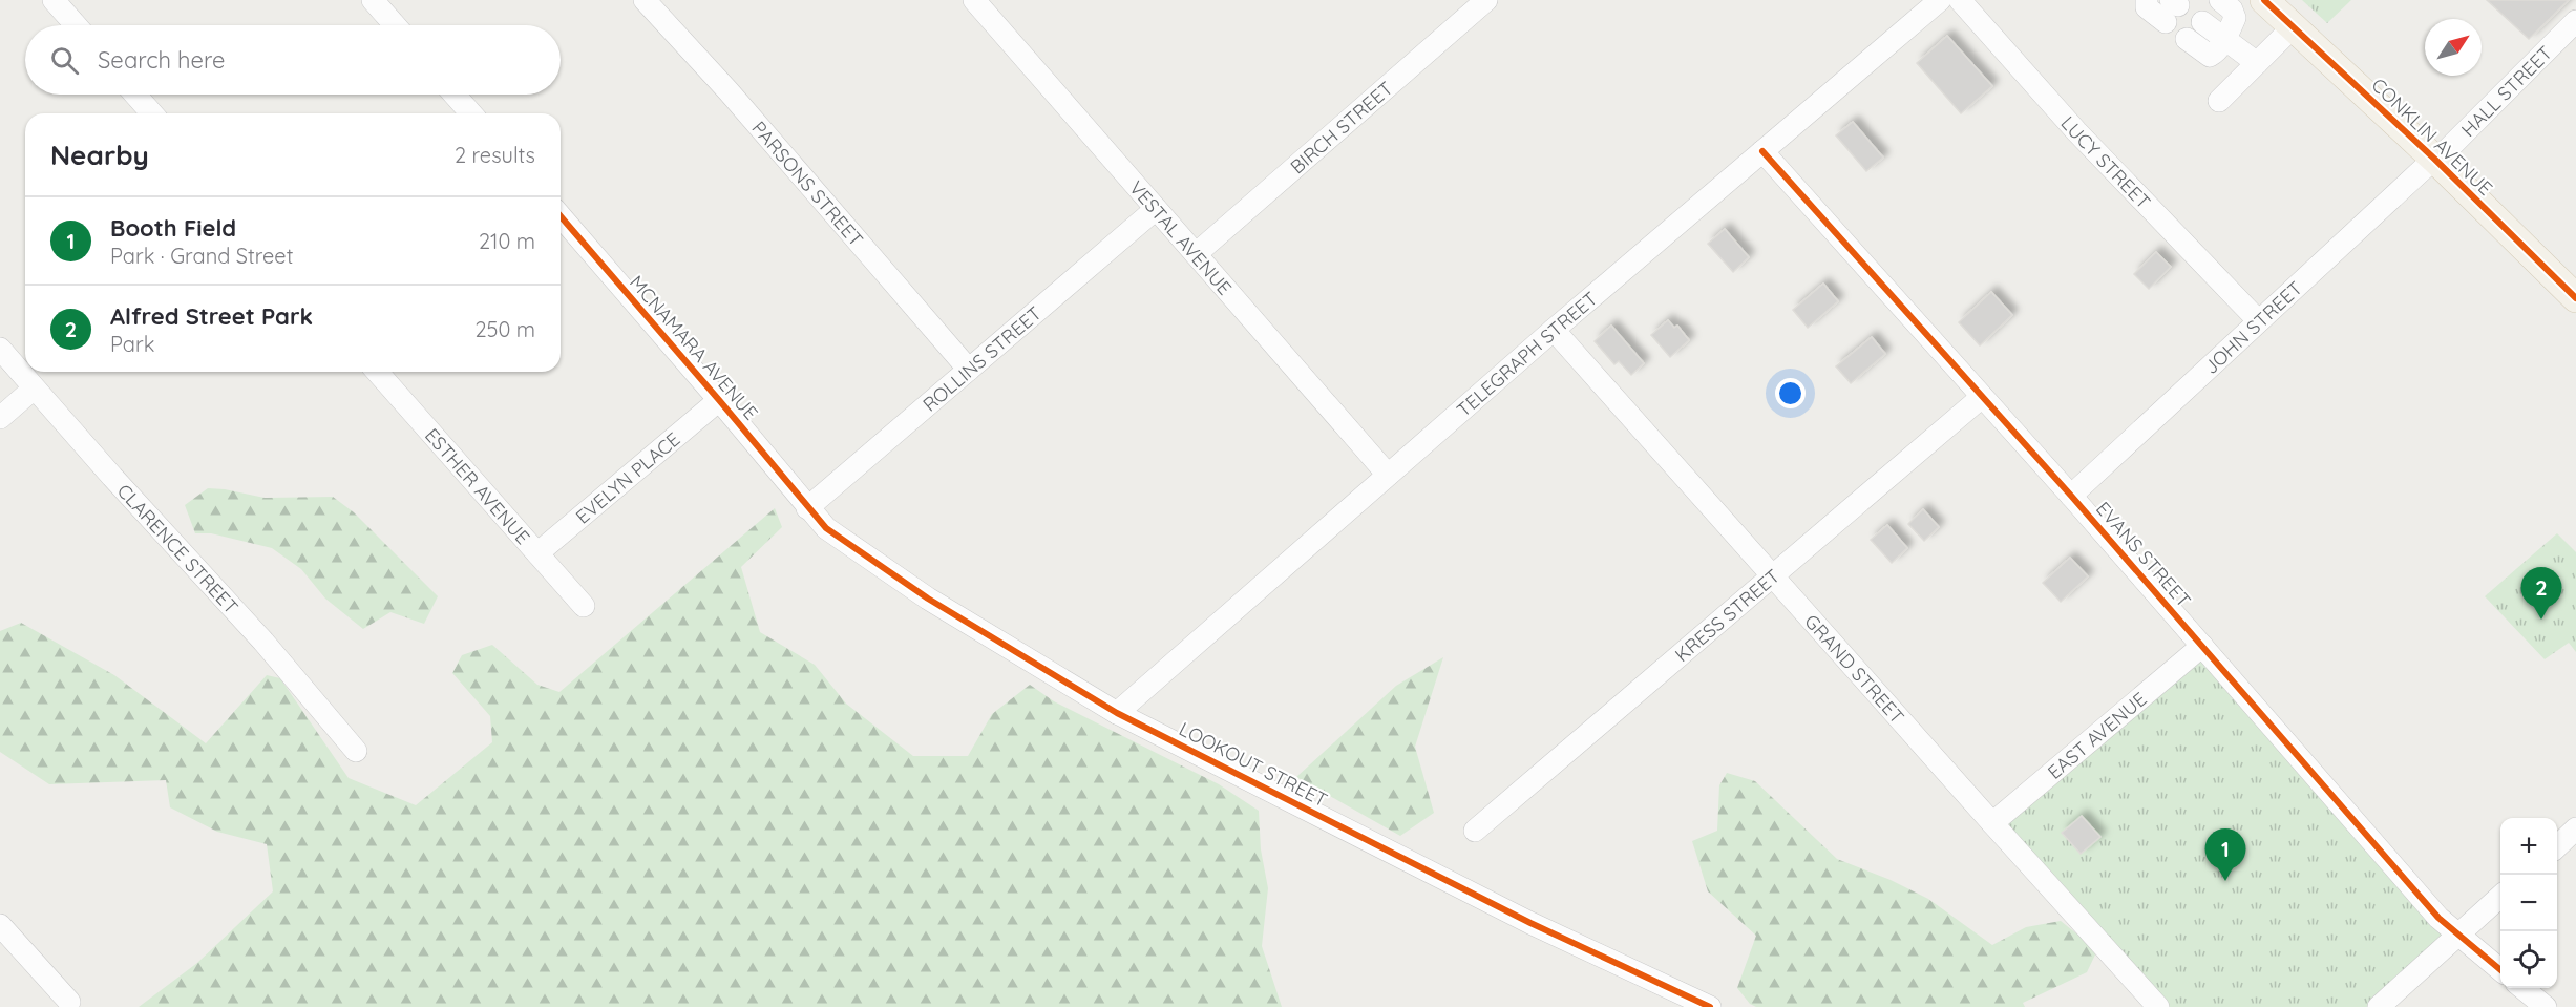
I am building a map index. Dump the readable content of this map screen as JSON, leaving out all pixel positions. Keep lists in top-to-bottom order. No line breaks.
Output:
{"streets":{"main road":["CONKLIN AVENUE"],"street":["HALL STREET","BIRCH STREET","LUCY STREET","PARSONS STREET","VESTAL AVENUE","JOHN STREET","MCNAMARA AVENUE","TELEGRAPH STREET","ROLLINS STREET","EVELYN PLACE","ESTHER AVENUE","CLARENCE STREET","EVANS STREET","KRESS STREET","GRAND STREET","EAST AVENUE","LOOKOUT STREET"]},"crossings":[["HALL STREET","CONKLIN AVENUE"],["HALL STREET","JOHN STREET"],["BIRCH STREET","VESTAL AVENUE"],["CONKLIN AVENUE","JOHN STREET"],["LUCY STREET","JOHN STREET"],["PARSONS STREET","ROLLINS STREET"],["VESTAL AVENUE","TELEGRAPH STREET"],["VESTAL AVENUE","ROLLINS STREET"],["JOHN STREET","EVANS STREET"],["MCNAMARA AVENUE","ROLLINS STREET"],["MCNAMARA AVENUE","EVELYN PLACE"],["MCNAMARA AVENUE","LOOKOUT STREET"],["TELEGRAPH STREET","EVANS STREET"],["TELEGRAPH STREET","GRAND STREET"],["TELEGRAPH STREET","LOOKOUT STREET"],["ROLLINS STREET","LOOKOUT STREET"],["EVELYN PLACE","ESTHER AVENUE"],["EVANS STREET","KRESS STREET"],["EVANS STREET","EAST AVENUE"],["KRESS STREET","GRAND STREET"],["GRAND STREET","EAST AVENUE"]],"north":"top right","page":{"search":"Search here","heading":["Nearby","2 results"],"list":[{"mark":"1","name":"Booth Field","note":"Park · Grand Street","value":"210 m"},{"mark":"2","name":"Alfred Street Park","note":"Park","value":"250 m"}],"pins":["2","1"],"map_buttons":["+","−"]}}
